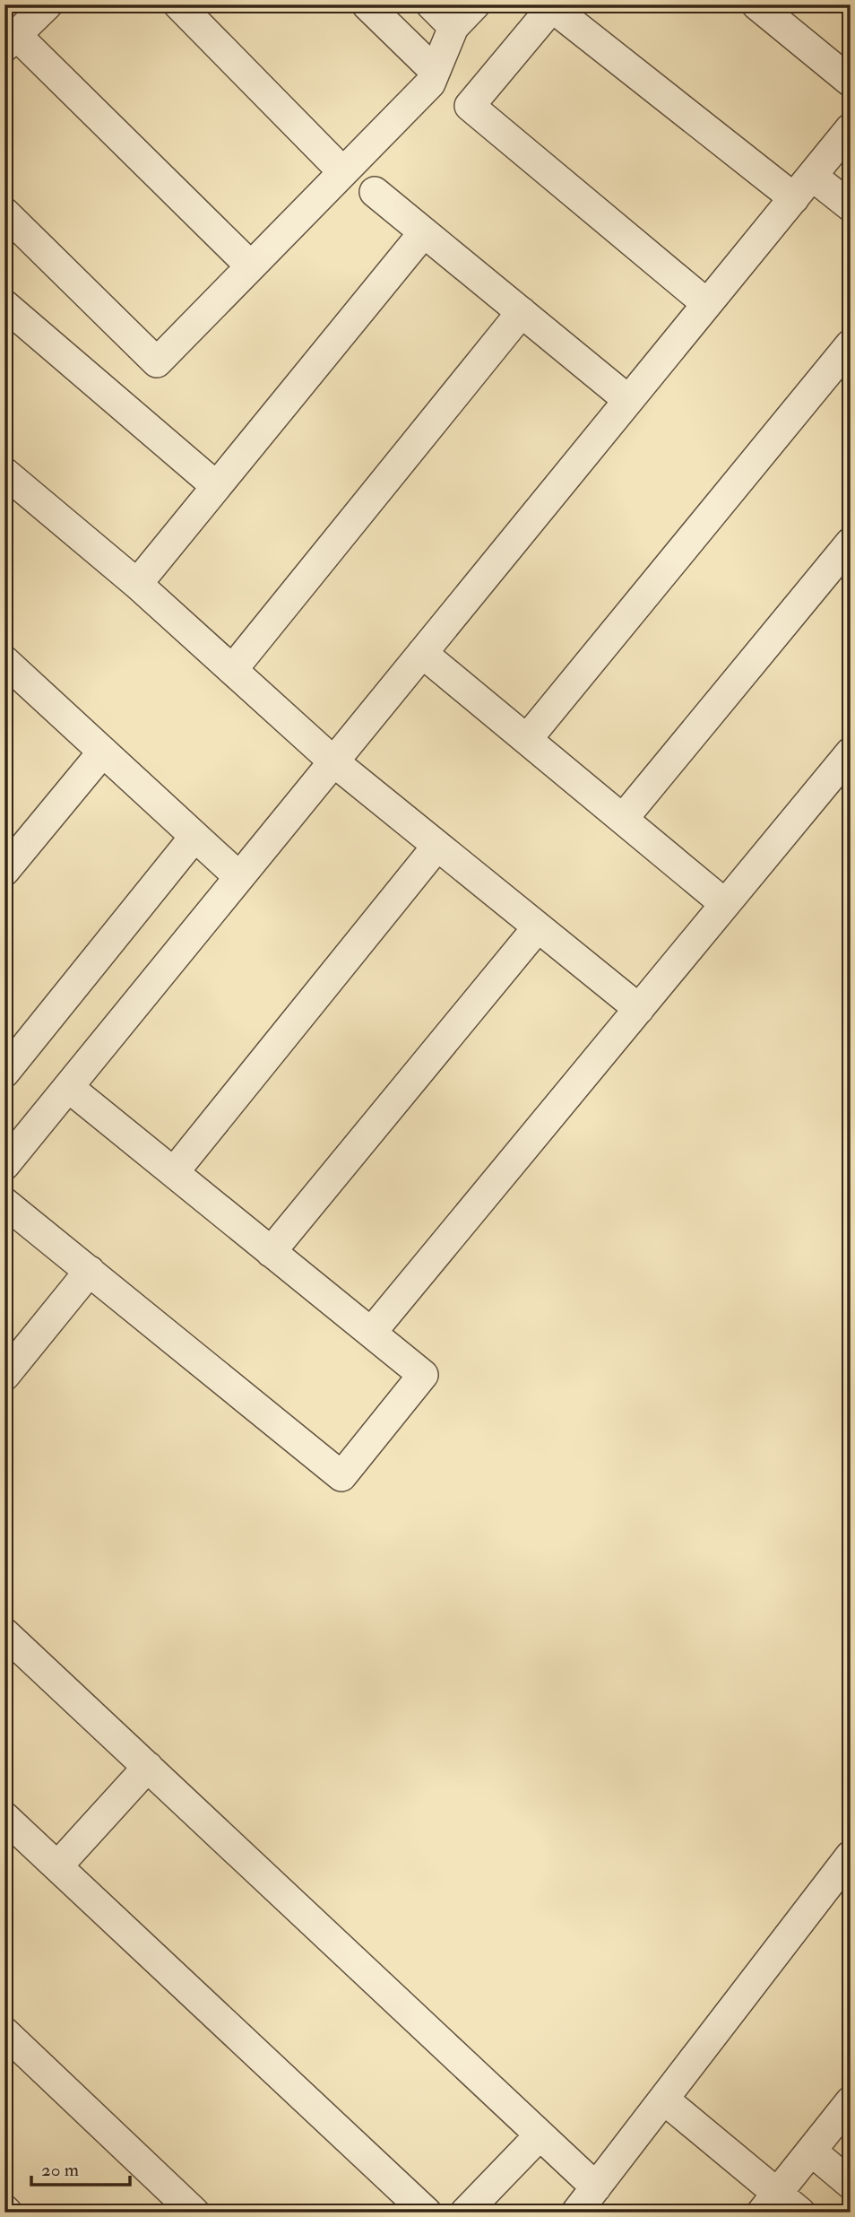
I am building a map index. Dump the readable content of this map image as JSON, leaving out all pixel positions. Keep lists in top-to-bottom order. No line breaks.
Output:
{"scale_bar":"20 m"}
